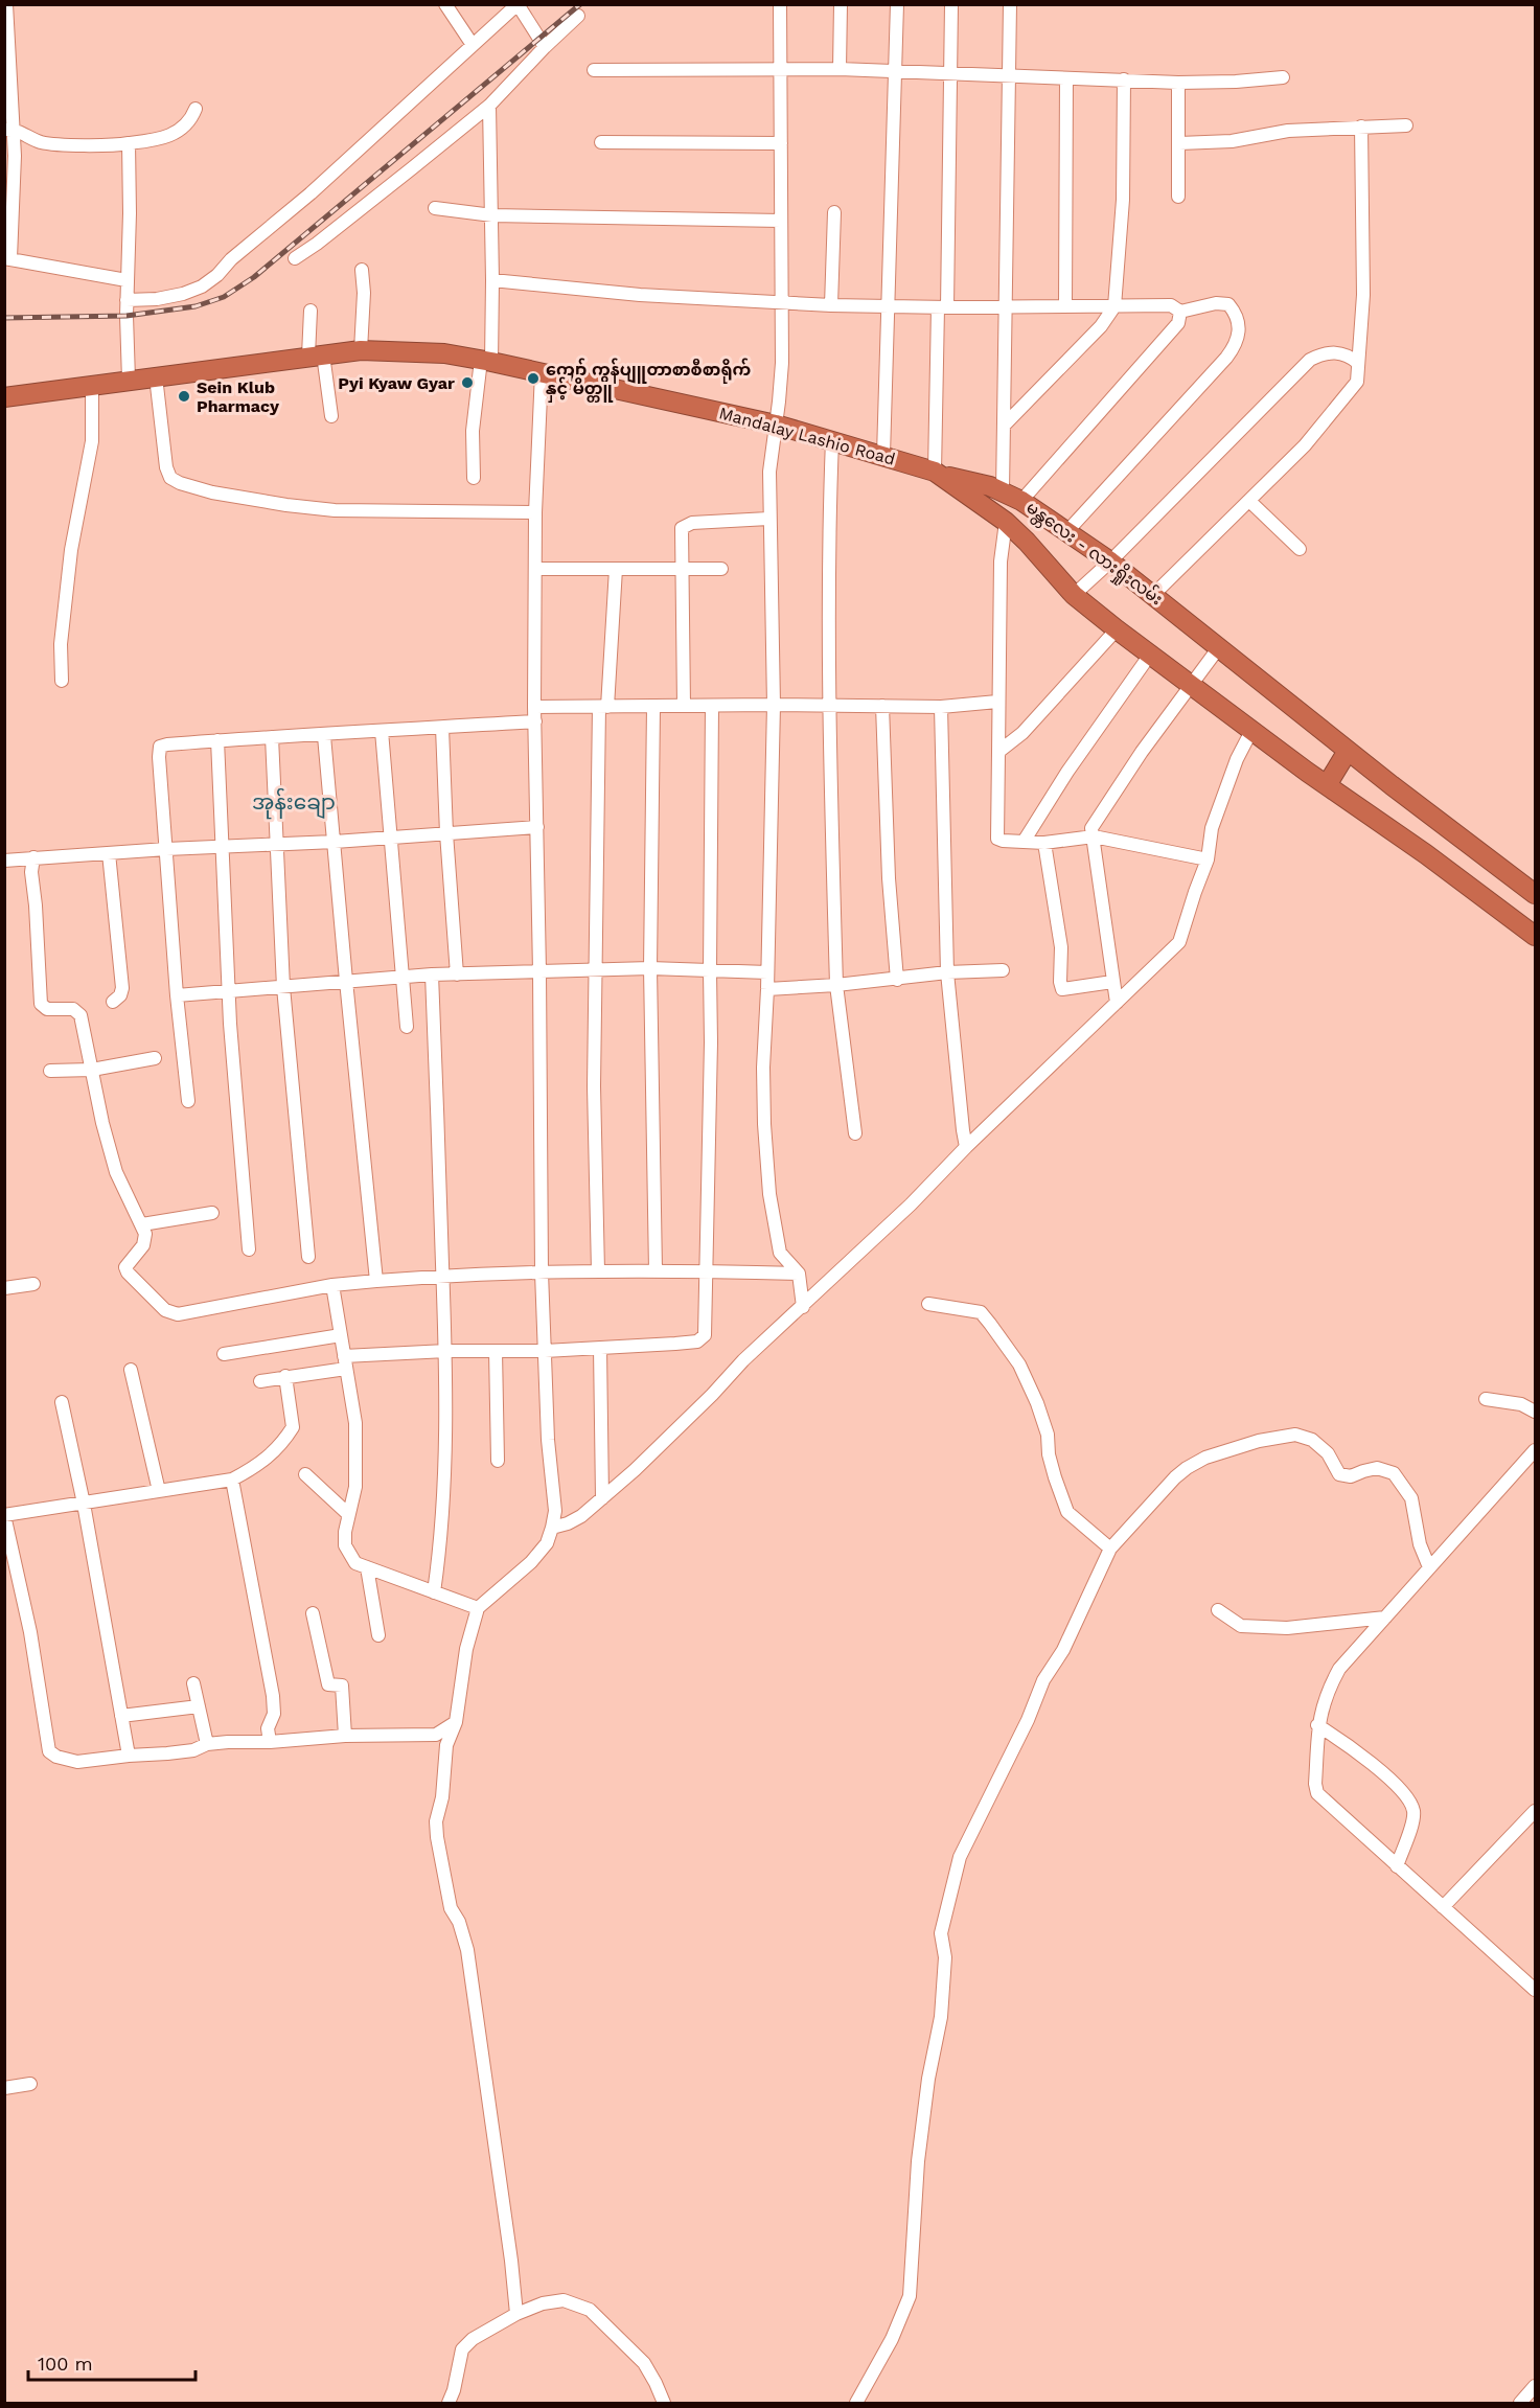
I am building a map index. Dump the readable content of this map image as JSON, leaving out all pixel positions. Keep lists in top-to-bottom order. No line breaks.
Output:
{"streets":{"highway":["Mandalay Lashio Road","မန္တလေး - လားရှိုးလမ်း"]},"crossings":[["Mandalay Lashio Road","မန္တလေး - လားရှိုးလမ်း"]],"districts":["အုန်းချော"],"places":["ကျော် ကွန်ပျူတာစာစီစာရိုက် နှင့် မိတ္တူ","Pyi Kyaw Gyar","Sein Klub Pharmacy"],"scale_bar":"100 m"}
